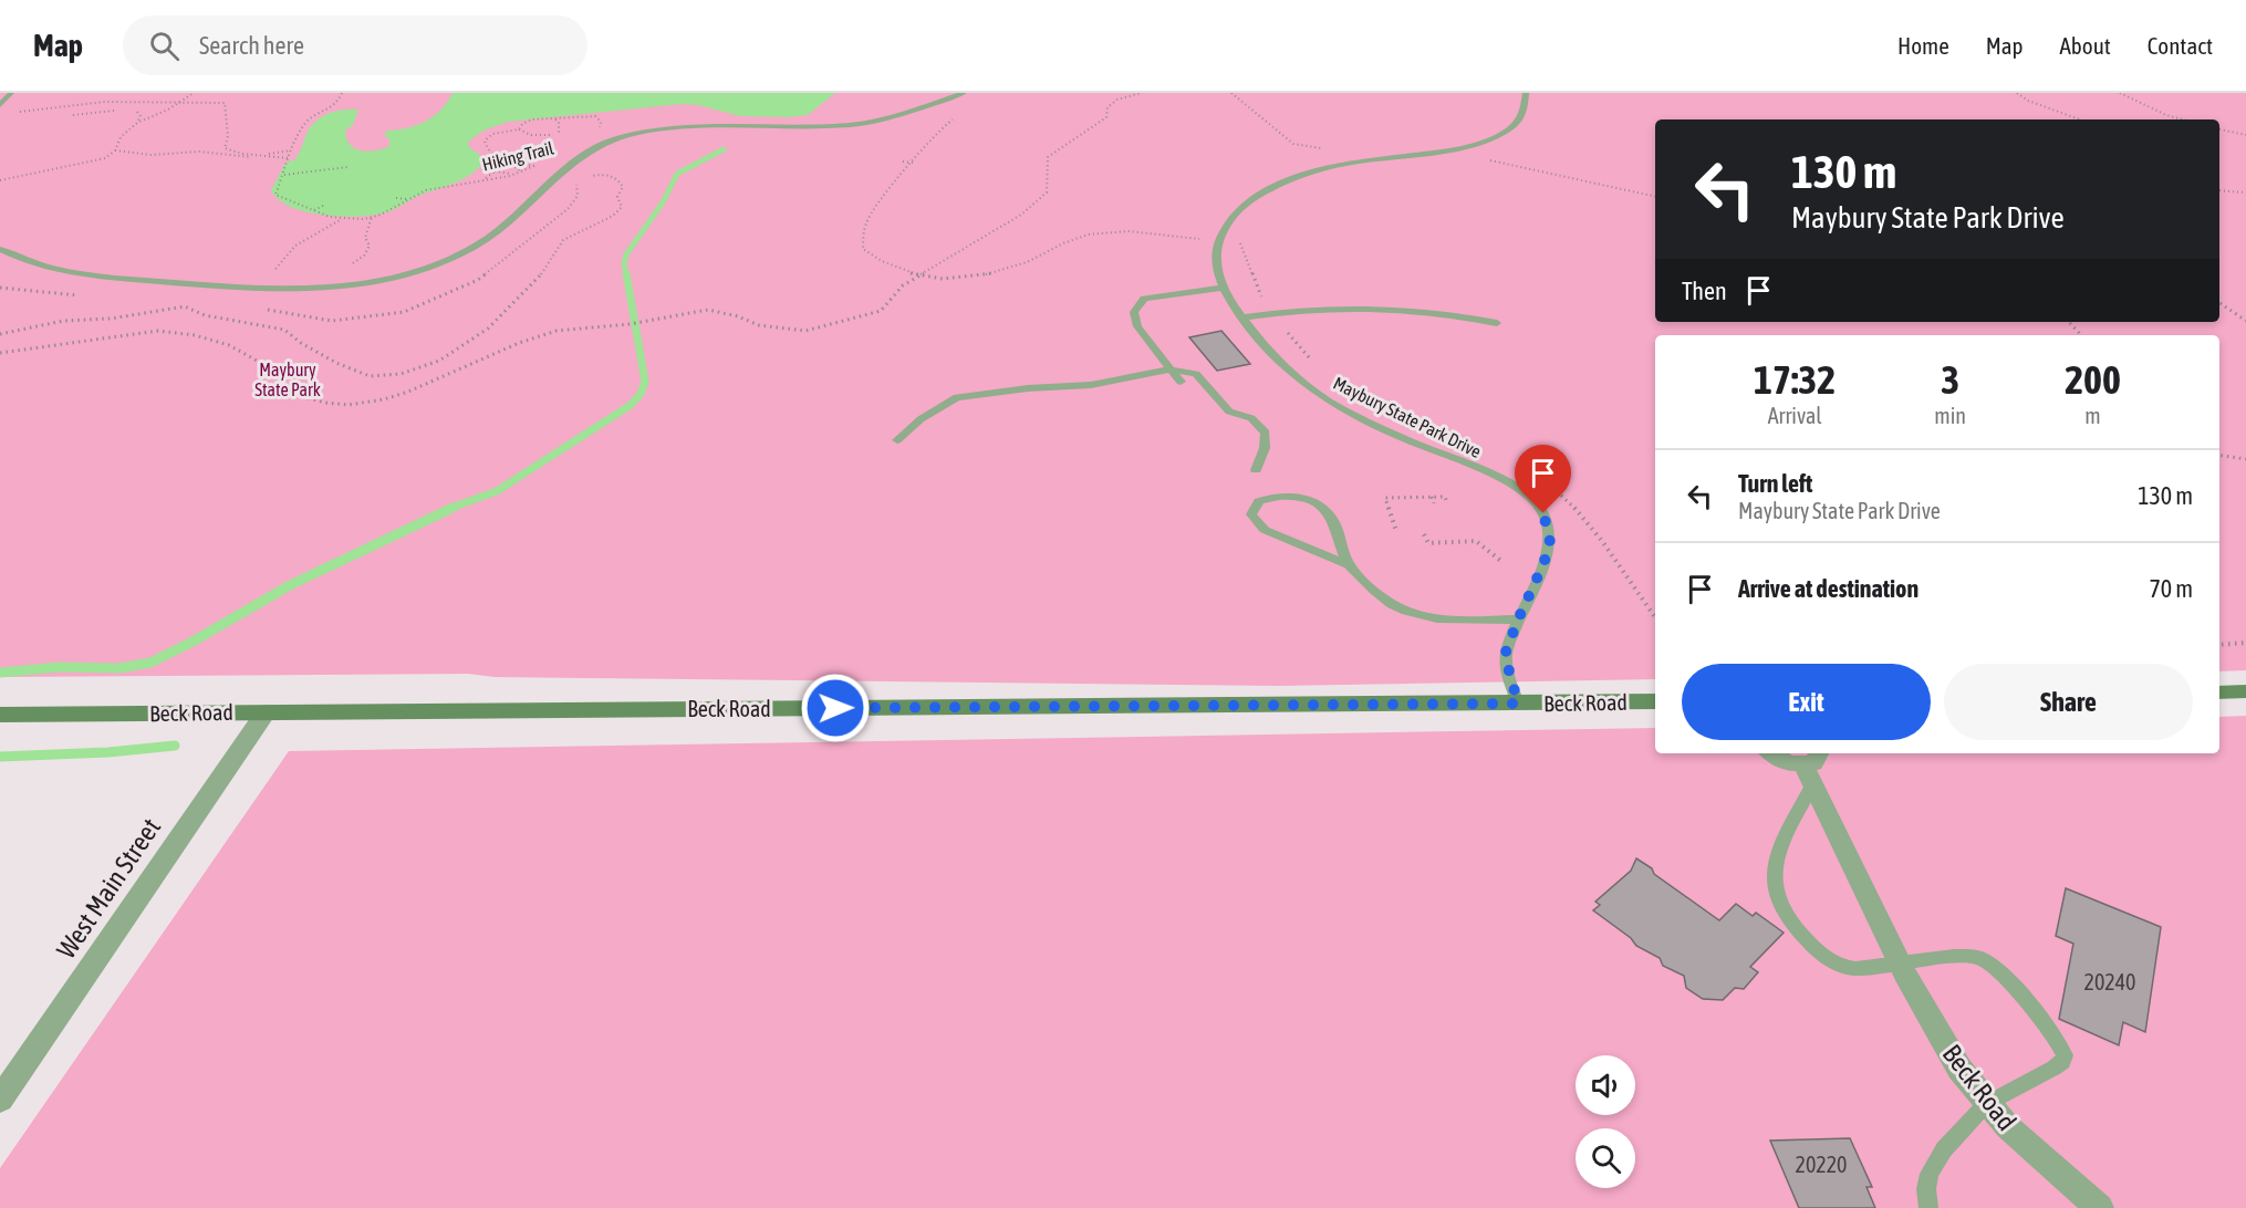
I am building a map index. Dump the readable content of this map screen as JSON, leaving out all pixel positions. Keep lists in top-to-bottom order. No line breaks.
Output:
{"streets":{"main road":["Beck Road"],"street":["West Main Street"],"lane":["Maybury State Park Drive"],"path":["Hiking Trail"]},"crossings":[["Maybury State Park Drive","Beck Road"],["Beck Road","West Main Street"]],"parks":["Maybury State Park"],"house_numbers":["20240","20220"],"page":{"header":"Map","search":"Search here","nav":["Home","Map","About","Contact"],"turn":["130 m","Maybury State Park Drive"],"then":"Then","eta":["17:32","Arrival","3","min","200","m"],"list":[{"name":"Turn left","note":"Maybury State Park Drive","value":"130 m"},{"name":"Arrive at destination","value":"70 m"}],"buttons":["Exit","Share"]}}
